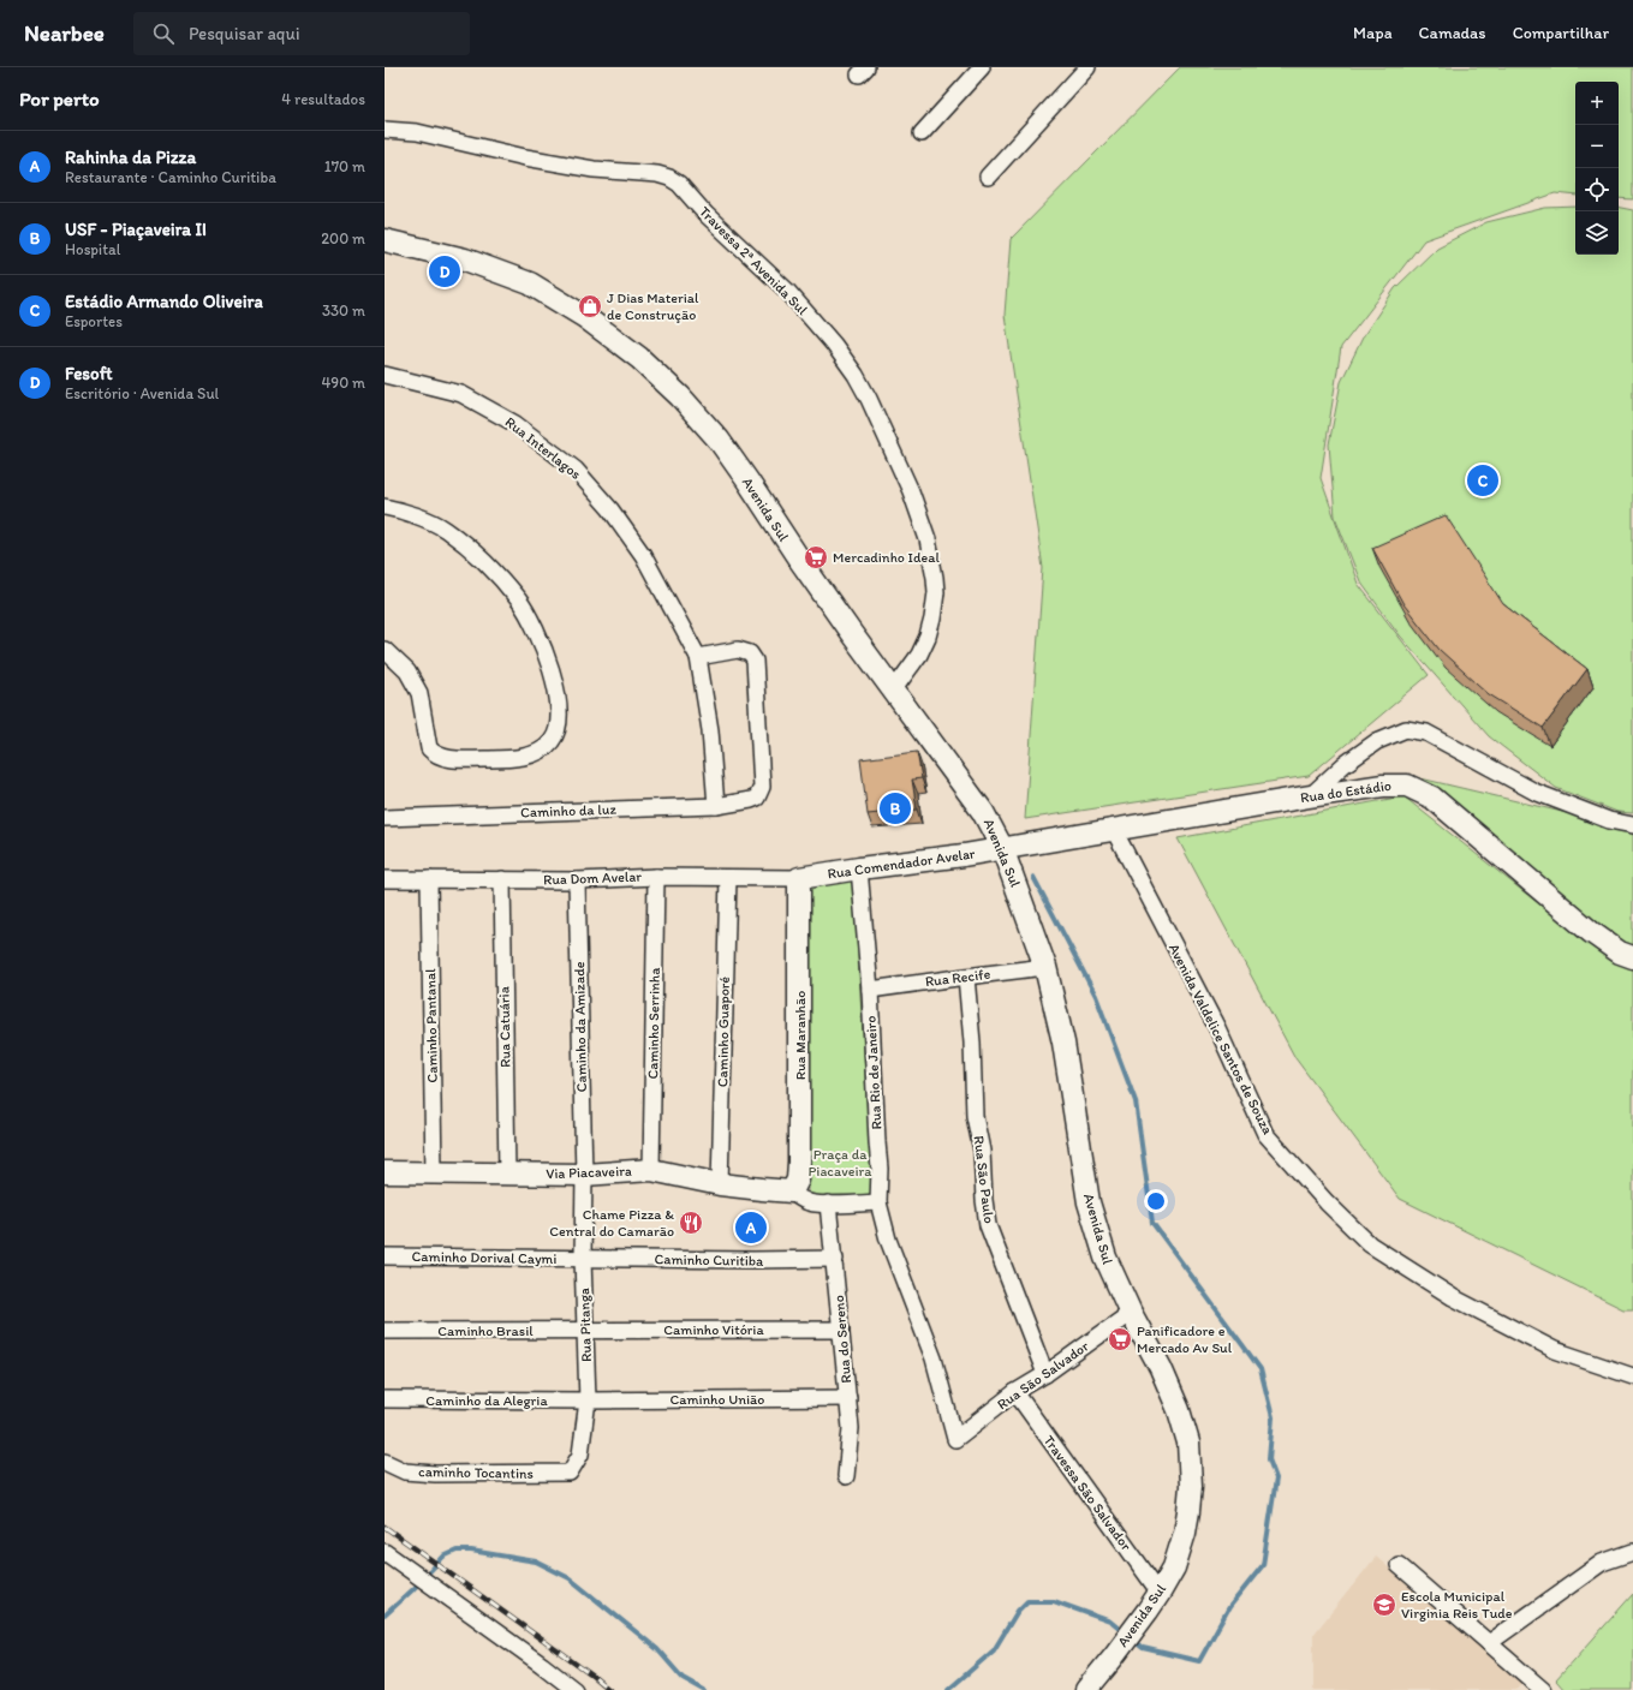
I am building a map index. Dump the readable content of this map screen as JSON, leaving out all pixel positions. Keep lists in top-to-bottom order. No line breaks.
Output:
{"streets":{"street":["Travessa 2ª Avenida Sul","Rua Interlagos","Avenida Sul","Rua do Estádio","Caminho da luz","Rua Comendador Avelar","Rua Dom Avelar","Rua Recife","Caminho Serrinha","Caminho Pantanal","Rua Catuária","Caminho da Amizade","Caminho Guaporé","Rua Maranhão","Avenida Valdelice Santos de Souza","Rua Rio de Janeiro","Via Piacaveira","Rua São Paulo","Caminho Dorival Caymi","Caminho Curitiba","Rua Pitanga","Caminho Vitória","Caminho Brasil","Rua do Sereno","Rua São Salvador","Caminho União","Caminho da Alegria","caminho Tocantins","Travessa São Salvador"]},"crossings":[["Travessa 2ª Avenida Sul","Avenida Sul"],["Rua Interlagos","Caminho da luz"],["Avenida Sul","Rua do Estádio"],["Avenida Sul","Rua Comendador Avelar"],["Avenida Sul","Rua Recife"],["Avenida Sul","Rua São Salvador"],["Avenida Sul","Travessa São Salvador"],["Rua do Estádio","Rua Comendador Avelar"],["Rua do Estádio","Avenida Valdelice Santos de Souza"],["Rua Comendador Avelar","Rua Dom Avelar"],["Rua Comendador Avelar","Rua Maranhão"],["Rua Comendador Avelar","Rua Rio de Janeiro"],["Rua Dom Avelar","Caminho Serrinha"],["Rua Dom Avelar","Caminho Pantanal"],["Rua Dom Avelar","Rua Catuária"],["Rua Dom Avelar","Caminho da Amizade"],["Rua Dom Avelar","Caminho Guaporé"],["Rua Dom Avelar","Rua Maranhão"],["Rua Recife","Rua Rio de Janeiro"],["Rua Recife","Rua São Paulo"],["Caminho Serrinha","Via Piacaveira"],["Caminho Pantanal","Via Piacaveira"],["Rua Catuária","Via Piacaveira"],["Caminho da Amizade","Via Piacaveira"],["Caminho da Amizade","Rua Pitanga"],["Caminho Guaporé","Via Piacaveira"],["Rua Maranhão","Via Piacaveira"],["Rua Rio de Janeiro","Rua São Salvador"],["Via Piacaveira","Rua Pitanga"],["Rua São Paulo","Rua São Salvador"],["Caminho Dorival Caymi","Caminho Curitiba"],["Caminho Dorival Caymi","Rua Pitanga"],["Caminho Curitiba","Rua Pitanga"],["Caminho Curitiba","Rua do Sereno"],["Rua Pitanga","Caminho Vitória"],["Rua Pitanga","Caminho Brasil"],["Rua Pitanga","Caminho União"],["Rua Pitanga","Caminho da Alegria"],["Rua Pitanga","caminho Tocantins"],["Caminho Vitória","Caminho Brasil"],["Caminho Vitória","Rua do Sereno"],["Rua do Sereno","Caminho União"],["Rua São Salvador","Travessa São Salvador"],["Caminho União","Caminho da Alegria"]],"parks":["Praça da Piacaveira"],"places":{"shop":["J Dias Material de Construção"],"supermarket":["Mercadinho Ideal","Panificadore e Mercado Av Sul"],"restaurant":["Chame Pizza & Central do Camarão"],"school or university":["Escola Municipal Virginia Reis Tude"]},"page":{"header":"Nearbee","search":"Pesquisar aqui","nav":["Mapa","Camadas","Compartilhar"],"heading":["Por perto","4 resultados"],"map_buttons":["+","−"],"list":[{"mark":"A","name":"Rahinha da Pizza","note":"Restaurante · Caminho Curitiba","value":"170 m"},{"mark":"B","name":"USF - Piaçaveira II","note":"Hospital","value":"200 m"},{"mark":"C","name":"Estádio Armando Oliveira","note":"Esportes","value":"330 m"},{"mark":"D","name":"Fesoft","note":"Escritório · Avenida Sul","value":"490 m"}],"pins":["D","C","B","A"]}}
